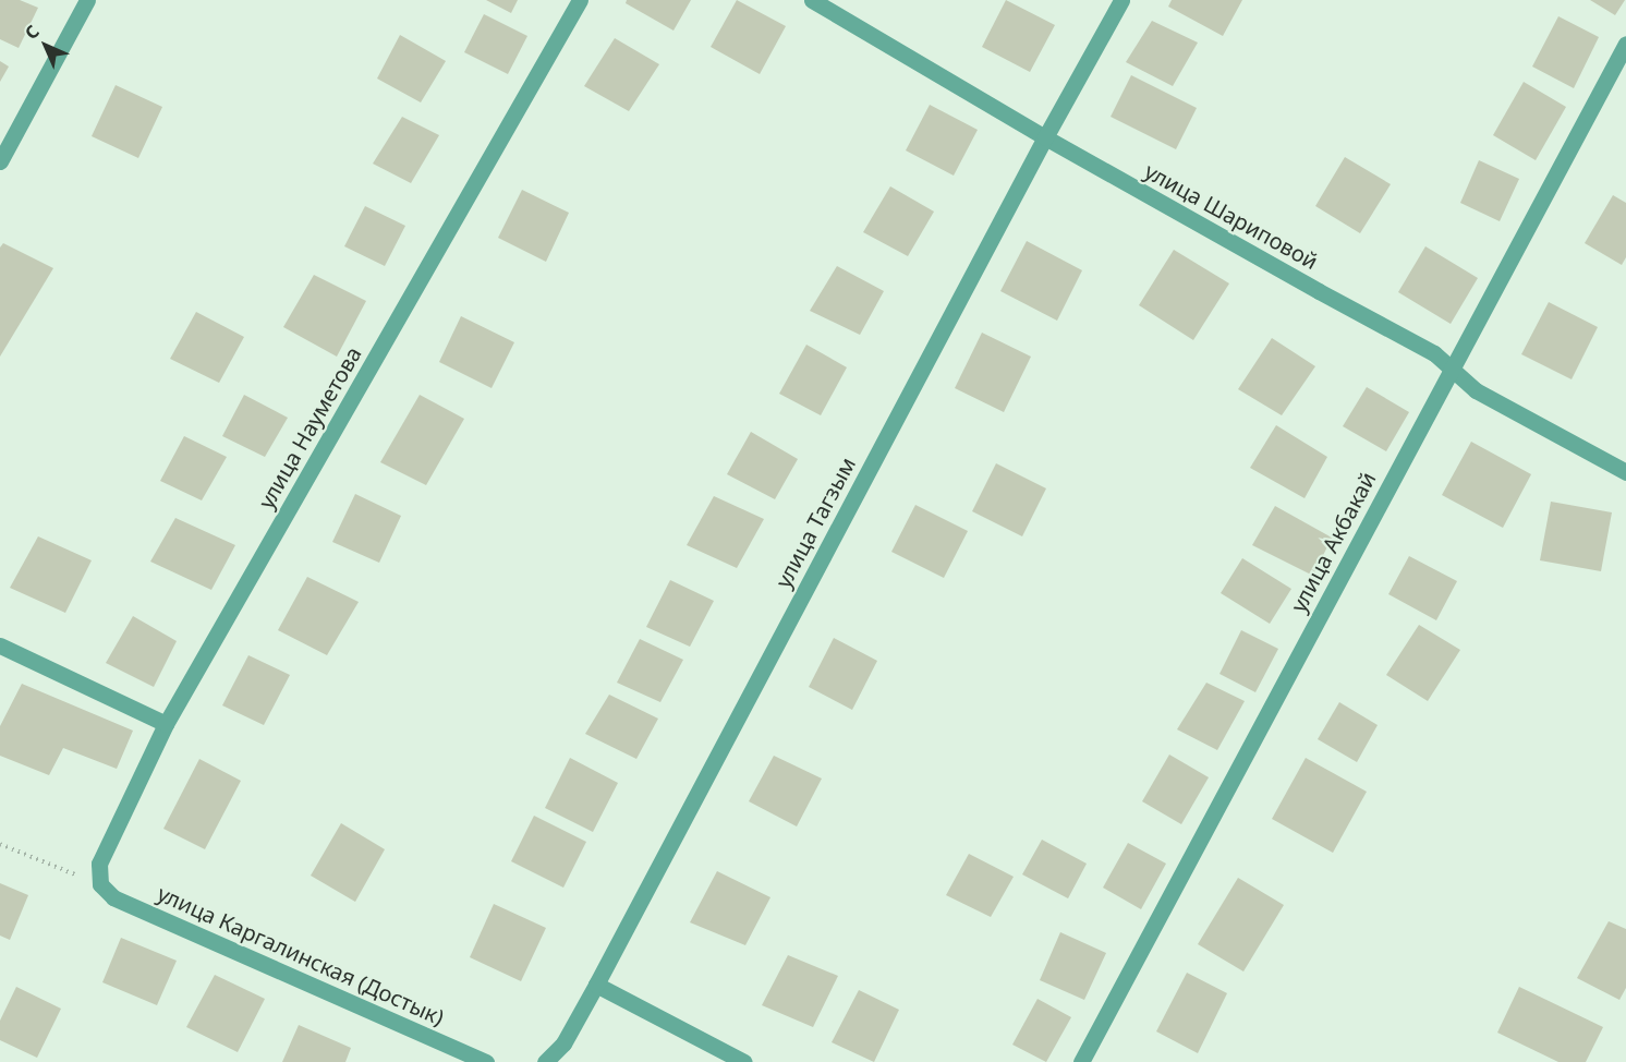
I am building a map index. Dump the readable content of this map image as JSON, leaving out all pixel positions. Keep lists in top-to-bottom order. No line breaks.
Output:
{"streets":{"street":["улица Шариповой","улица Науметова","улица Тагзым","улица Акбакай","улица Каргалинская (Достык)"]},"crossings":[["улица Шариповой","улица Тагзым"],["улица Шариповой","улица Акбакай"],["улица Науметова","улица Каргалинская (Достык)"]],"north":"top left"}
